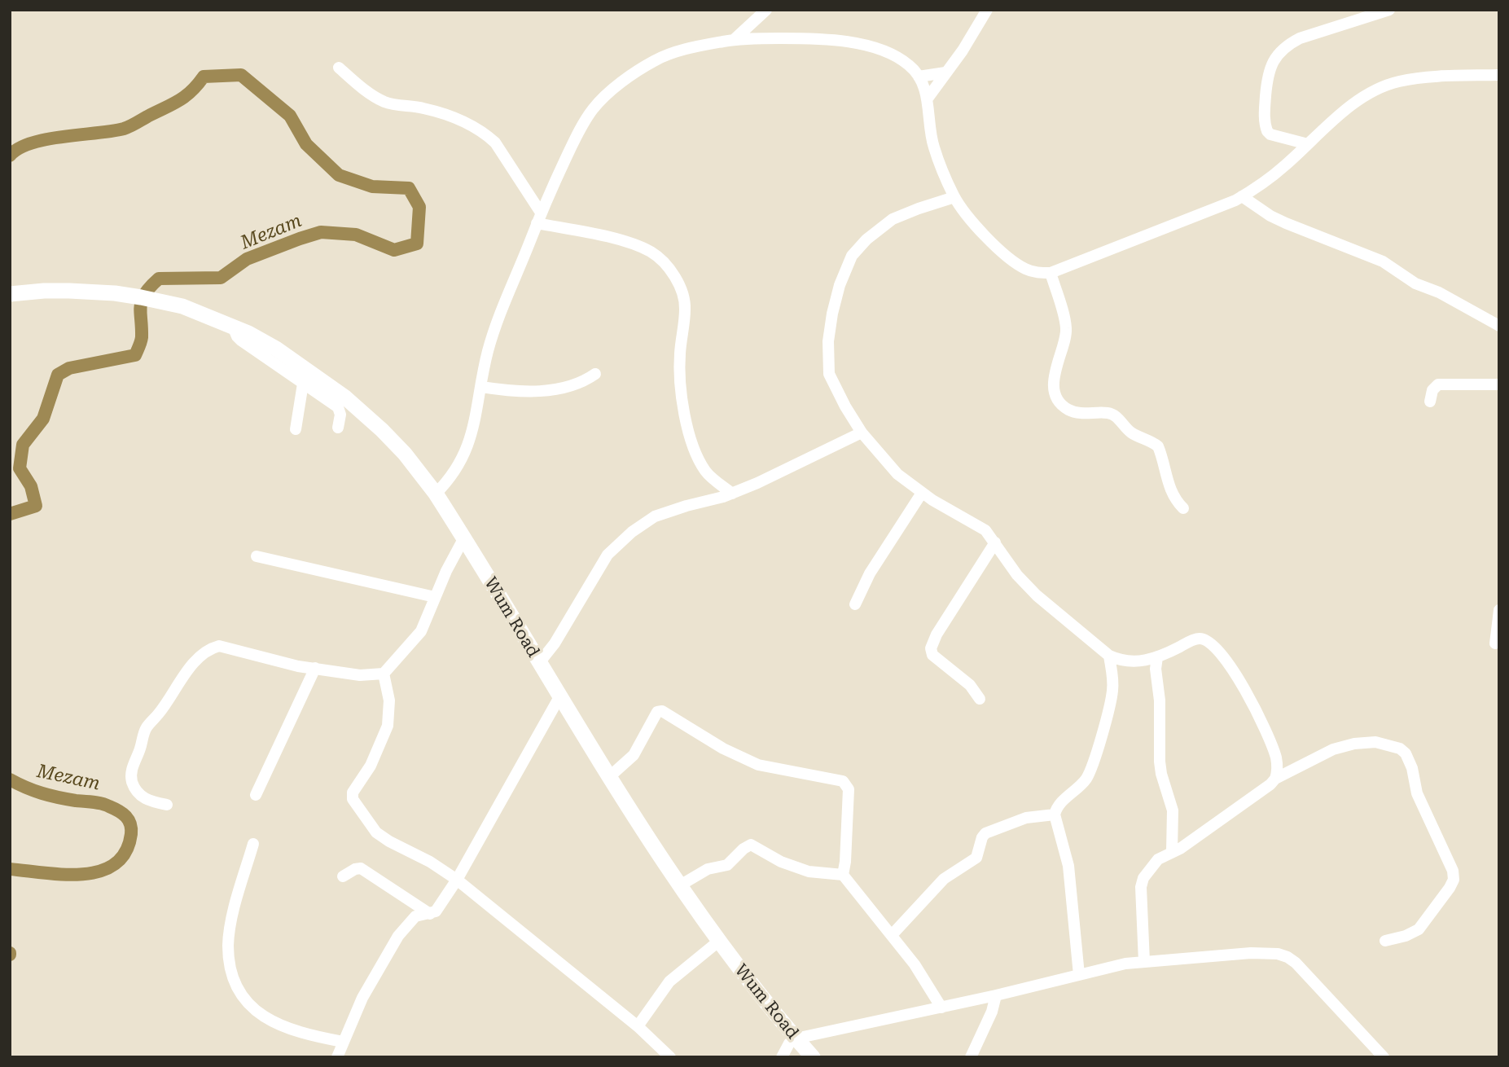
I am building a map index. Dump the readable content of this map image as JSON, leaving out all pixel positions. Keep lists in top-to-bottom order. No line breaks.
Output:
{"streets":{"highway":["Wum Road"]},"water":["Mezam"]}
